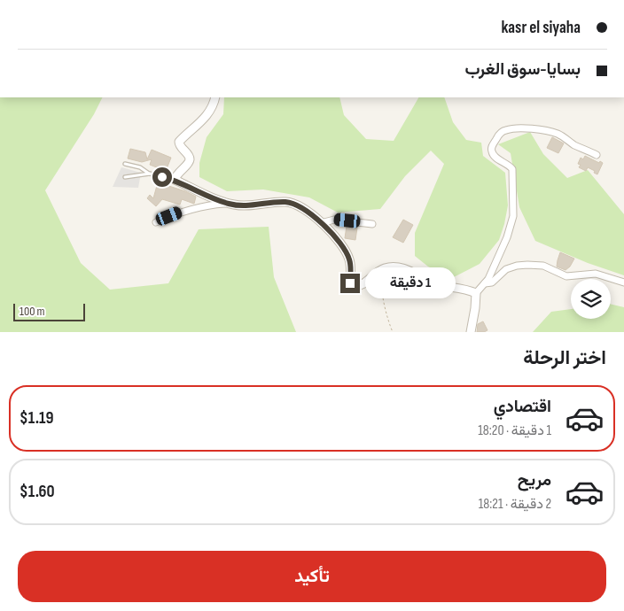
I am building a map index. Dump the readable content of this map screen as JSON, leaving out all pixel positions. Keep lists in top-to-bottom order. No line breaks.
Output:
{"scale_bar":"100 m","page":{"banner":["kasr el siyaha","بسايا-سوق الغرب"],"bubble":"1 دقيقة","scale":"100 m","heading":"اختر الرحلة","list":[{"name":"اقتصادي","note":"1 دقيقة · 18:20","value":"$1.19"},{"name":"مريح","note":"2 دقيقة · 18:21","value":"$1.60"}],"buttons":"تأكيد"}}
